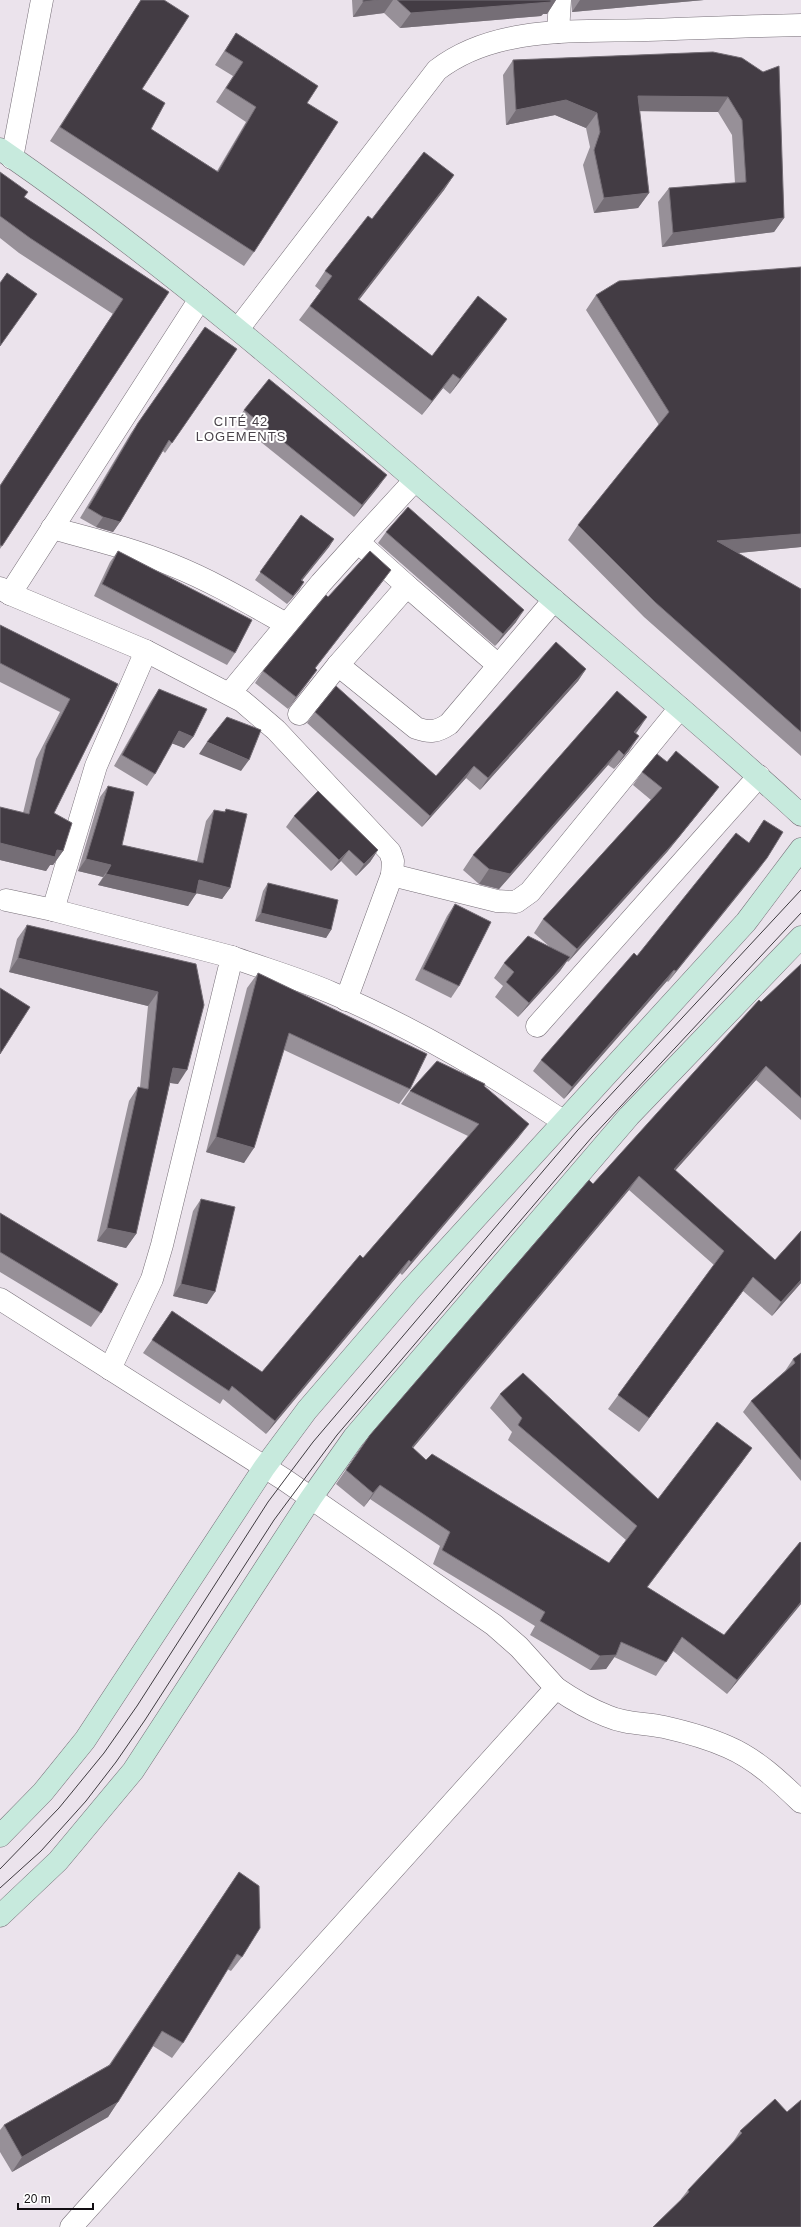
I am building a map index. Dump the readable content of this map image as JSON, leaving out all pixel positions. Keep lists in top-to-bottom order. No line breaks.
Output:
{"districts":["CITÉ 42 LOGEMENTS"],"scale_bar":"20 m"}
